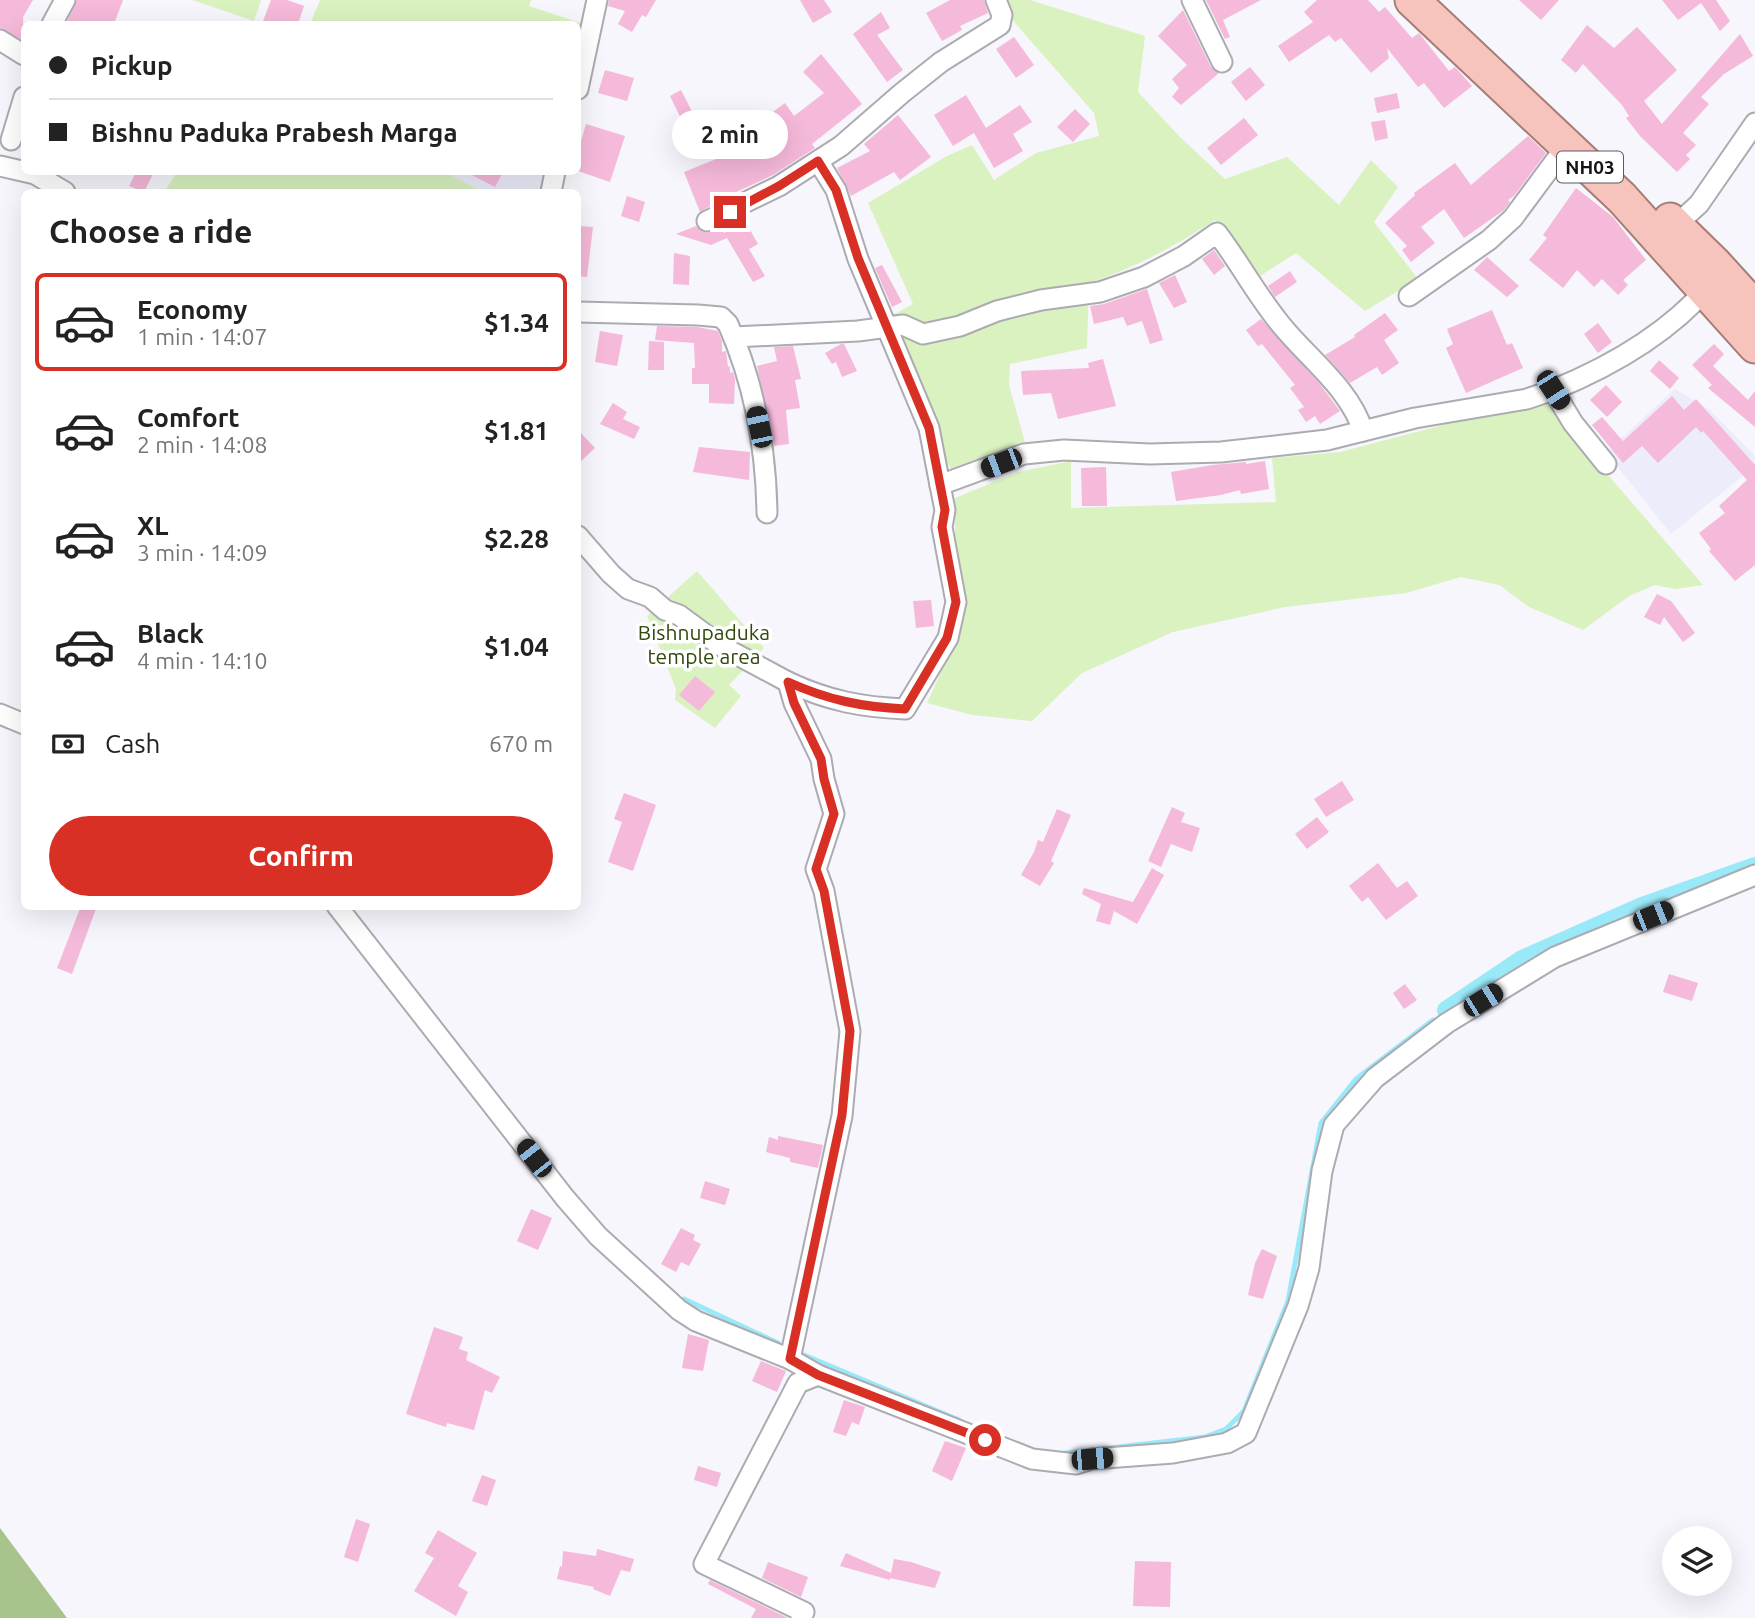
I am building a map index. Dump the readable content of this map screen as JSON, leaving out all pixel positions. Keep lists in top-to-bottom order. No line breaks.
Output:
{"streets":{"highway":["NH03"]},"parks":["Bishnupaduka temple area"],"page":{"banner":["Pickup","Bishnu Paduka Prabesh Marga"],"bubble":"2 min","heading":"Choose a ride","list":[{"name":"Economy","note":"1 min · 14:07","value":"$1.34"},{"name":"Comfort","note":"2 min · 14:08","value":"$1.81"},{"name":"XL","note":"3 min · 14:09","value":"$2.28"},{"name":"Black","note":"4 min · 14:10","value":"$1.04"}],"pay":["Cash","670 m"],"buttons":"Confirm"}}
